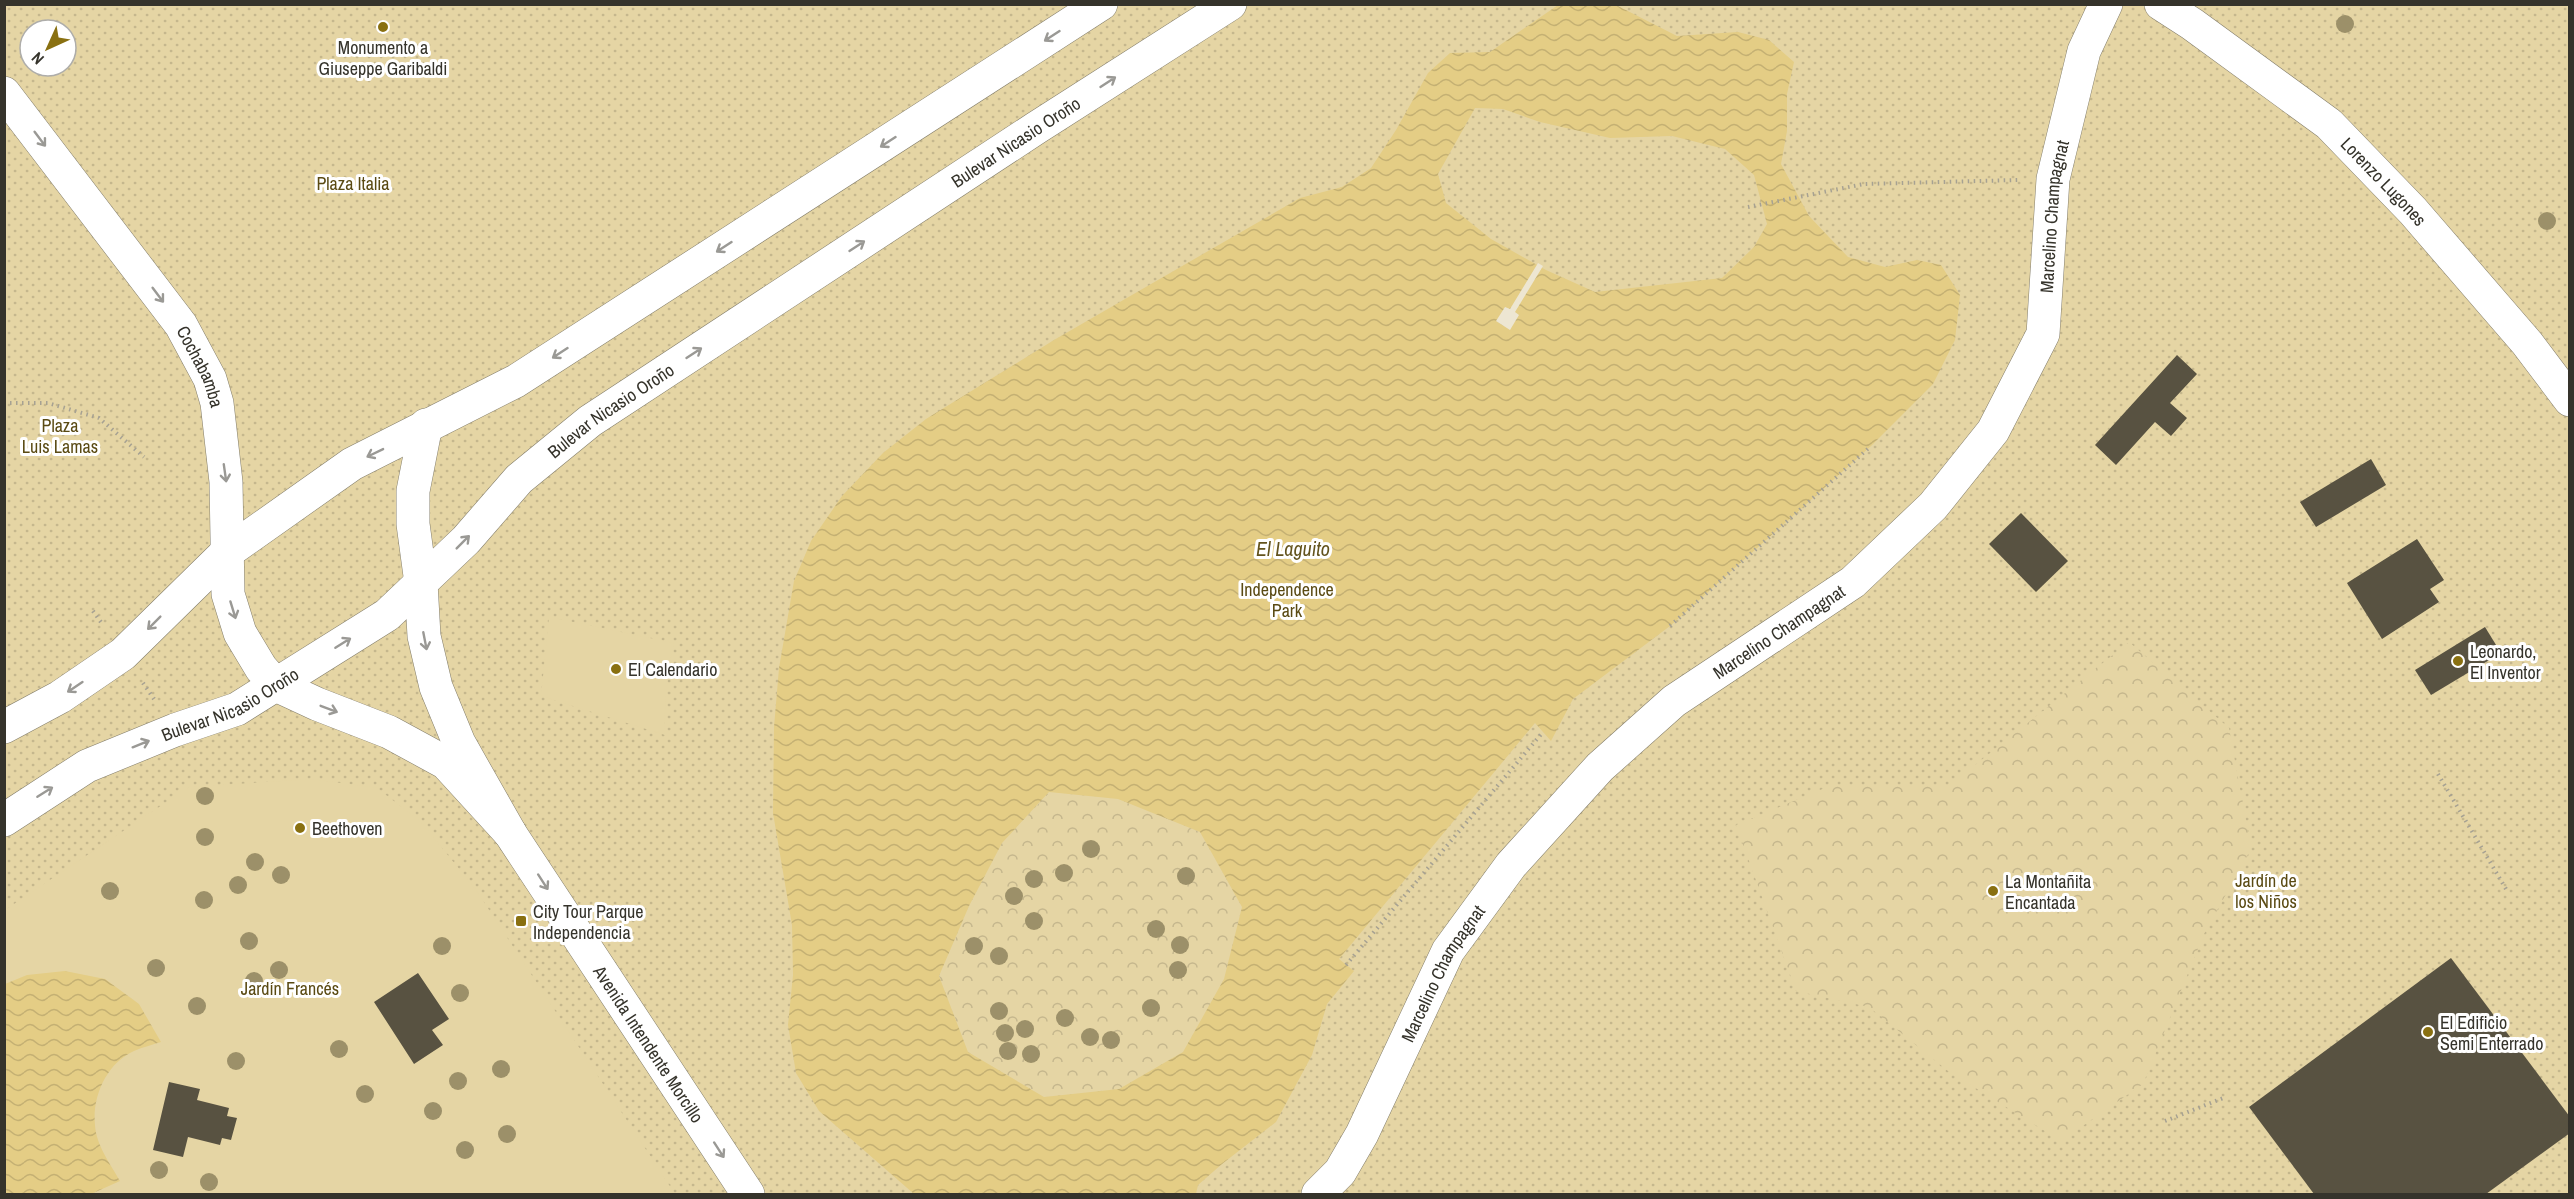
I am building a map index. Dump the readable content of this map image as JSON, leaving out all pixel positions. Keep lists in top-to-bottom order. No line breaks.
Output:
{"streets":{"street":["Bulevar Nicasio Oroño","Lorenzo Lugones","Marcelino Champagnat","Cochabamba","Avenida Intendente Morcillo"]},"crossings":[["Bulevar Nicasio Oroño","Cochabamba"],["Bulevar Nicasio Oroño","Avenida Intendente Morcillo"],["Cochabamba","Avenida Intendente Morcillo"]],"one_way":["Cochabamba","Avenida Intendente Morcillo"],"water":["El Laguito"],"parks":["Plaza Italia","Plaza Luis Lamas","Independence Park","Jardín de los Niños","Jardín Francés"],"places":{"other":["Monumento a Giuseppe Garibaldi","Leonardo, El Inventor","El Calendario","Beethoven","La Montañita Encantada","El Edificio Semi Enterrado"],"transit":["City Tour Parque Independencia"]},"north":"bottom left"}
